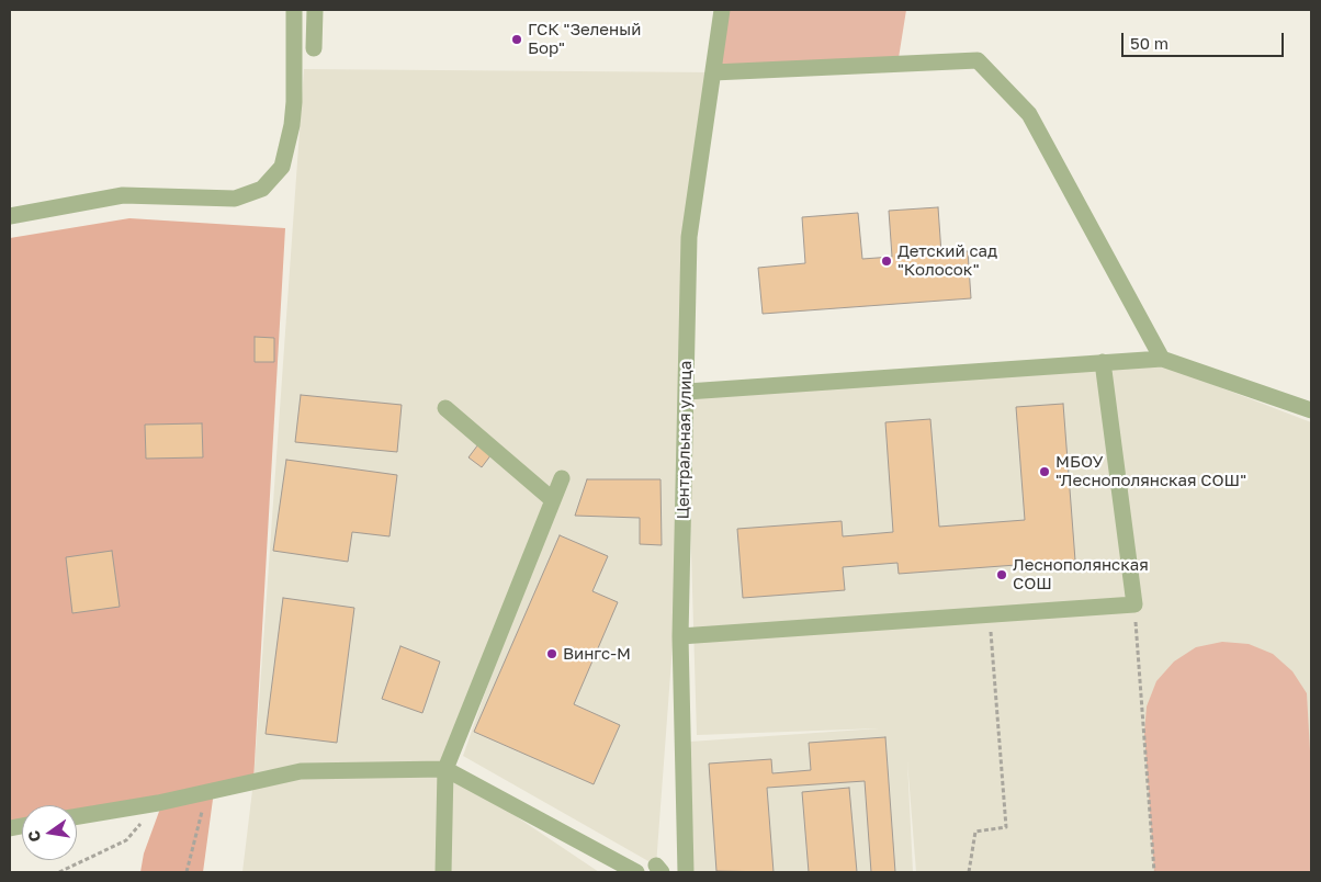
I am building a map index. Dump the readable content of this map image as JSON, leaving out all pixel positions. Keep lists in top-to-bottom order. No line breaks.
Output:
{"streets":{"street":["Центральная улица"]},"places":["ГСК \"Зеленый Бор\"","Детский сад \"Колосок\"","МБОУ \"Леснополянская СОШ\"","Леснополянская СОШ","Вингс-М"],"scale_bar":"50 m","north":"left"}
